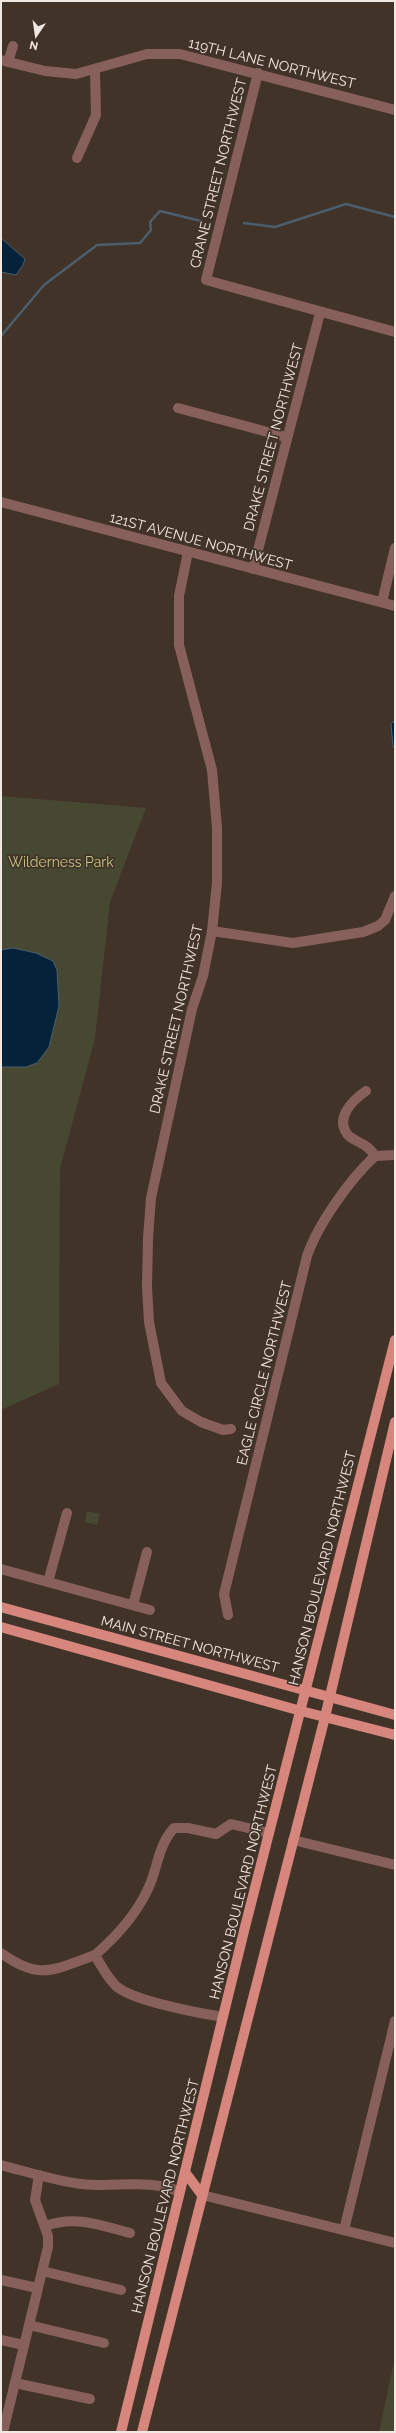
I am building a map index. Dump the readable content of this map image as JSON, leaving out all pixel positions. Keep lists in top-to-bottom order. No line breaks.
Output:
{"streets":{"main road":["HANSON BOULEVARD NORTHWEST","MAIN STREET NORTHWEST"],"street":["119TH LANE NORTHWEST","CRANE STREET NORTHWEST","DRAKE STREET NORTHWEST","121ST AVENUE NORTHWEST","EAGLE CIRCLE NORTHWEST"]},"crossings":[["119TH LANE NORTHWEST","CRANE STREET NORTHWEST"],["CRANE STREET NORTHWEST","DRAKE STREET NORTHWEST"],["DRAKE STREET NORTHWEST","121ST AVENUE NORTHWEST"],["HANSON BOULEVARD NORTHWEST","MAIN STREET NORTHWEST"]],"parks":["Wilderness Park"],"north":"bottom"}
